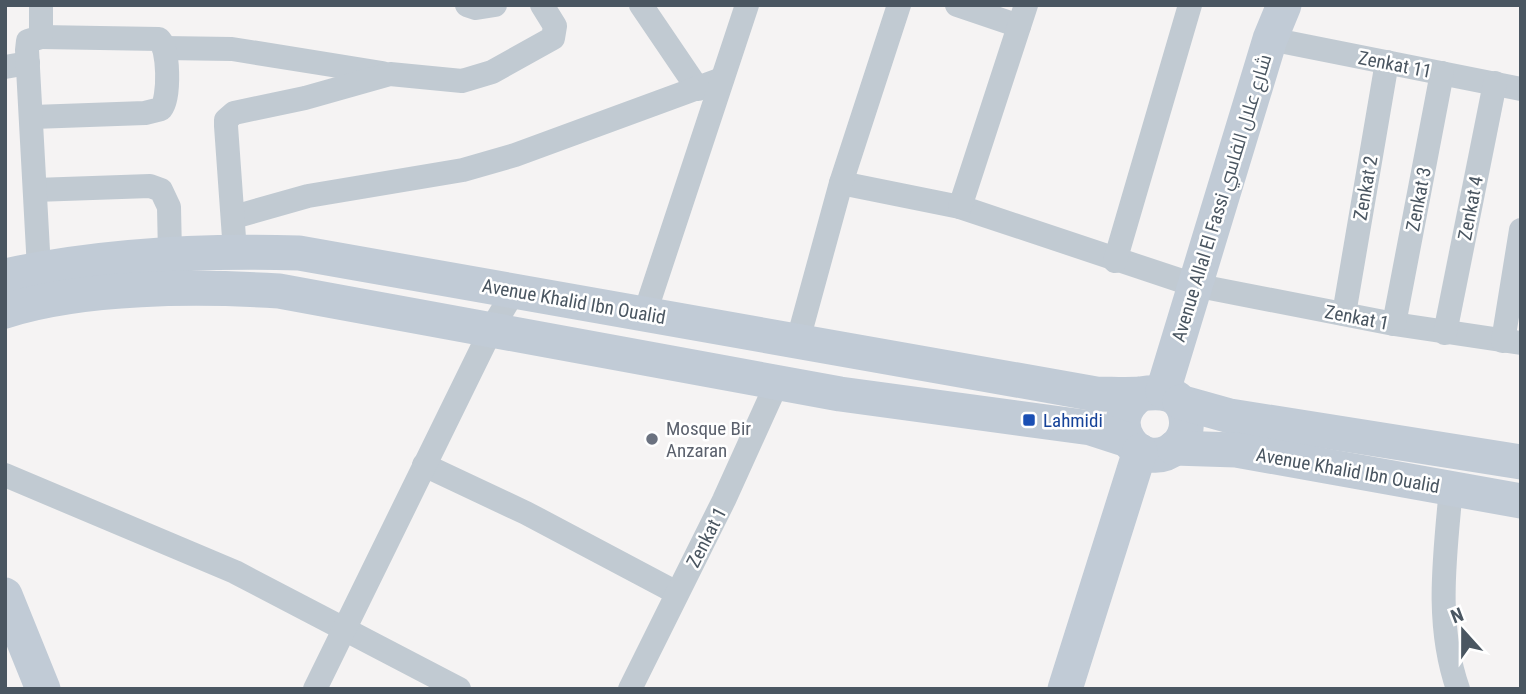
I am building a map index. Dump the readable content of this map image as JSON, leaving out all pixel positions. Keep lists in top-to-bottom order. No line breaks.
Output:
{"streets":{"main road":["Avenue Allal El Fassi شارع علال الفاسي","Avenue Khalid Ibn Oualid"],"street":["Zenkat 11","Zenkat 2","Zenkat 3","Zenkat 4","Zenkat 1"]},"crossings":[["Zenkat 11","Zenkat 2"],["Zenkat 11","Avenue Allal El Fassi شارع علال الفاسي"],["Zenkat 11","Zenkat 3"],["Zenkat 11","Zenkat 4"],["Zenkat 2","Zenkat 1"],["Avenue Allal El Fassi شارع علال الفاسي","Avenue Khalid Ibn Oualid"],["Avenue Allal El Fassi شارع علال الفاسي","Zenkat 1"],["Zenkat 3","Zenkat 1"],["Zenkat 4","Zenkat 1"]],"places":{"transit":["Lahmidi"],"other":["Mosque Bir Anzaran"]},"north":"top"}
